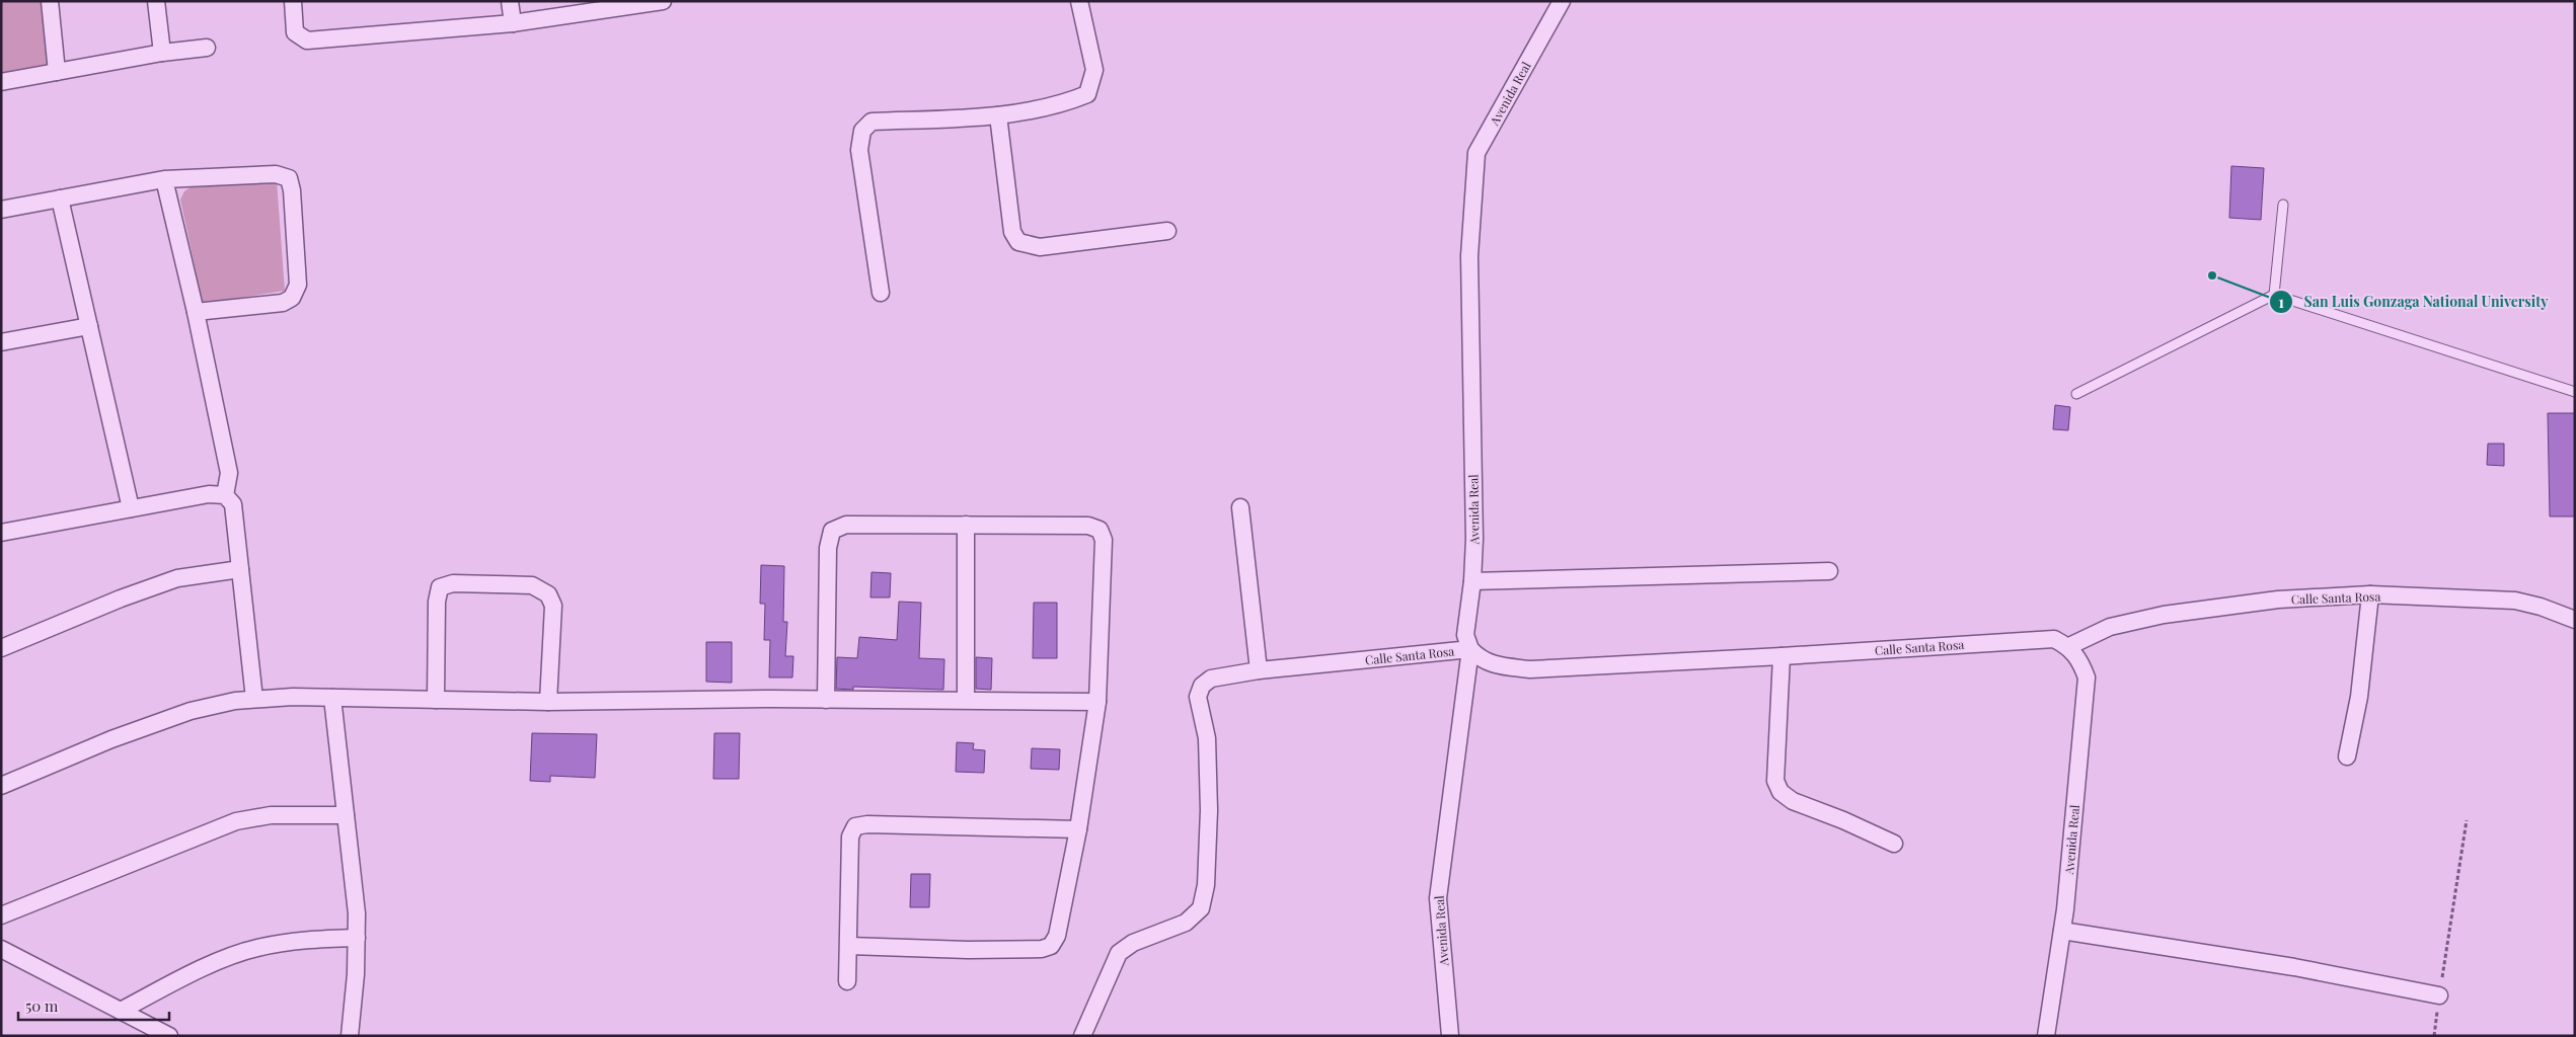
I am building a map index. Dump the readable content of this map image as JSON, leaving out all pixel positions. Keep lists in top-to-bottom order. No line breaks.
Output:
{"streets":{"street":["Avenida Real","Calle Santa Rosa"]},"crossings":[["Avenida Real","Calle Santa Rosa"]],"places":["San Luis Gonzaga National University"],"scale_bar":"50 m"}
